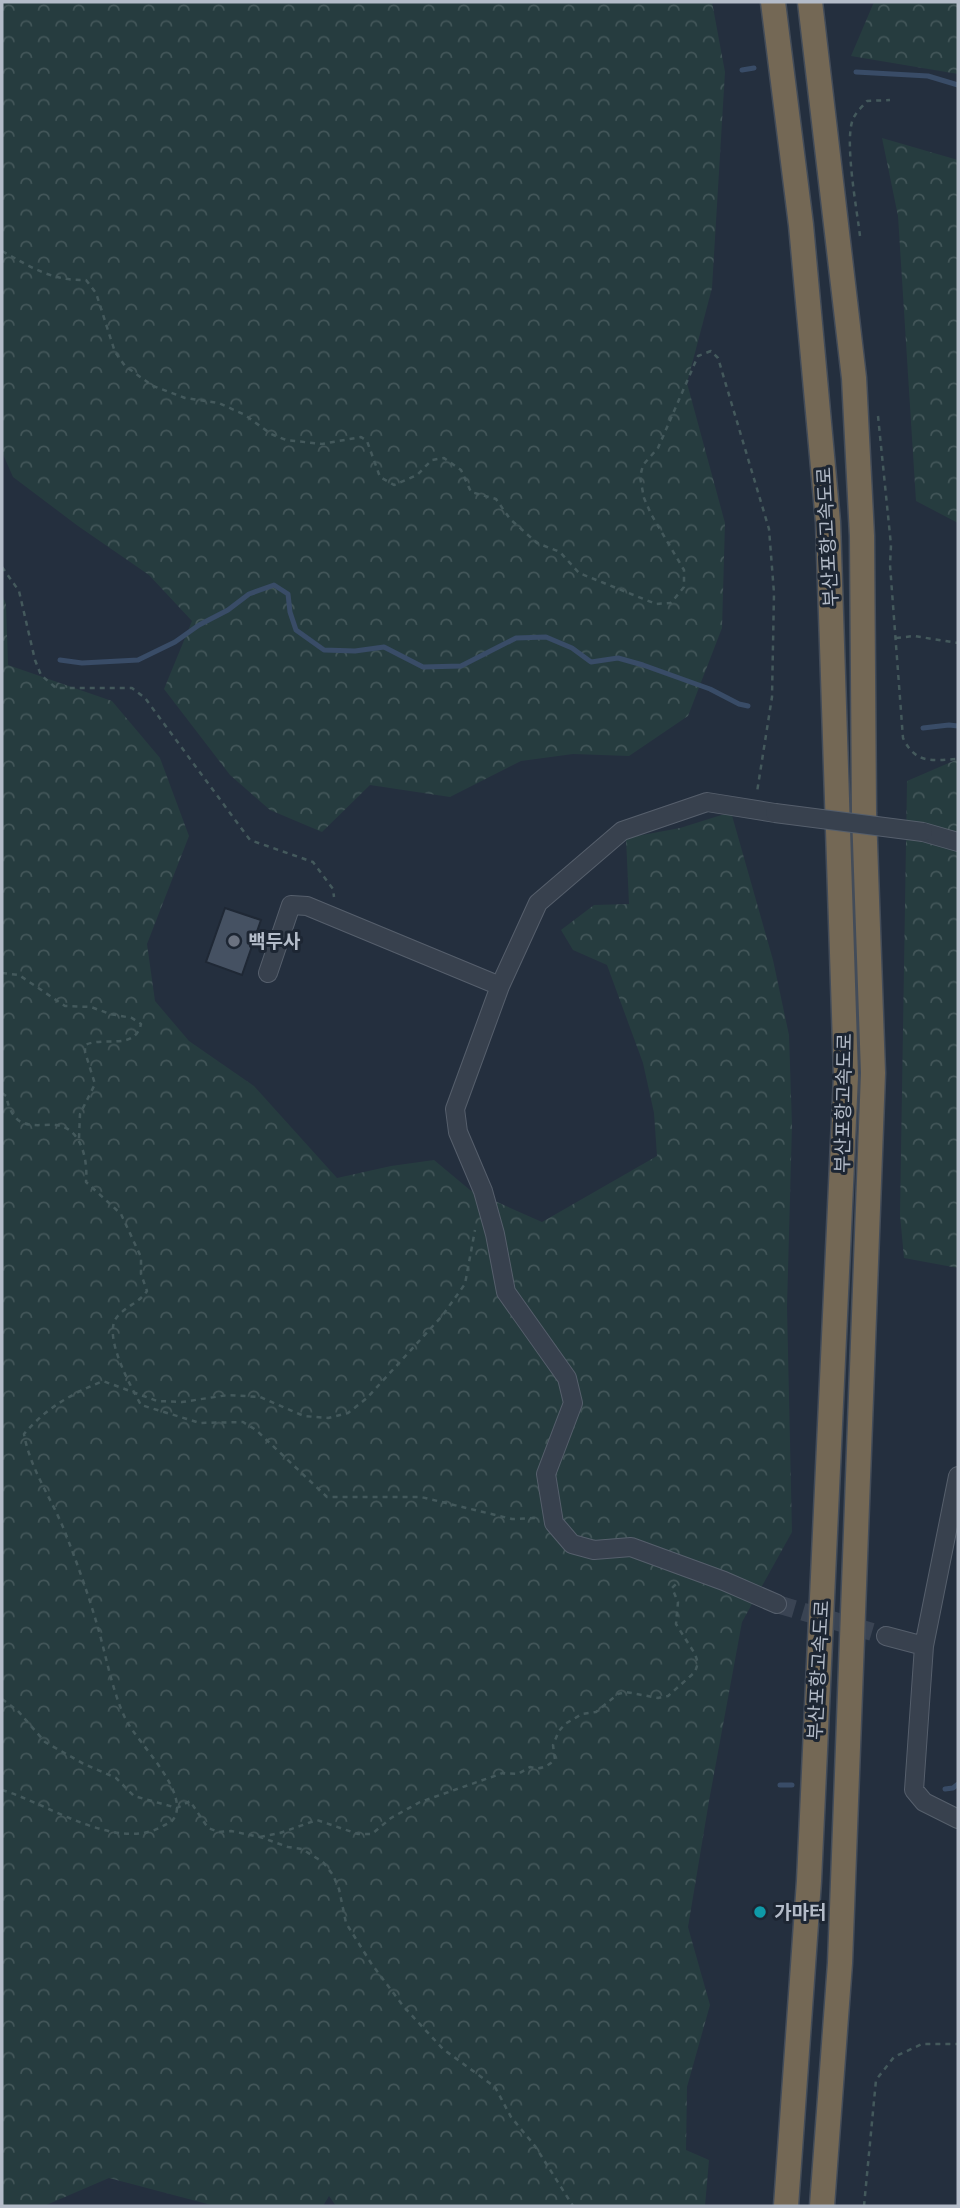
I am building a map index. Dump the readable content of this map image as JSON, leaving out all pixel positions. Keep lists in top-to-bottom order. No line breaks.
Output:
{"streets":{"highway":["부산포항고속도로"]},"places":["백두사","가마터"]}
